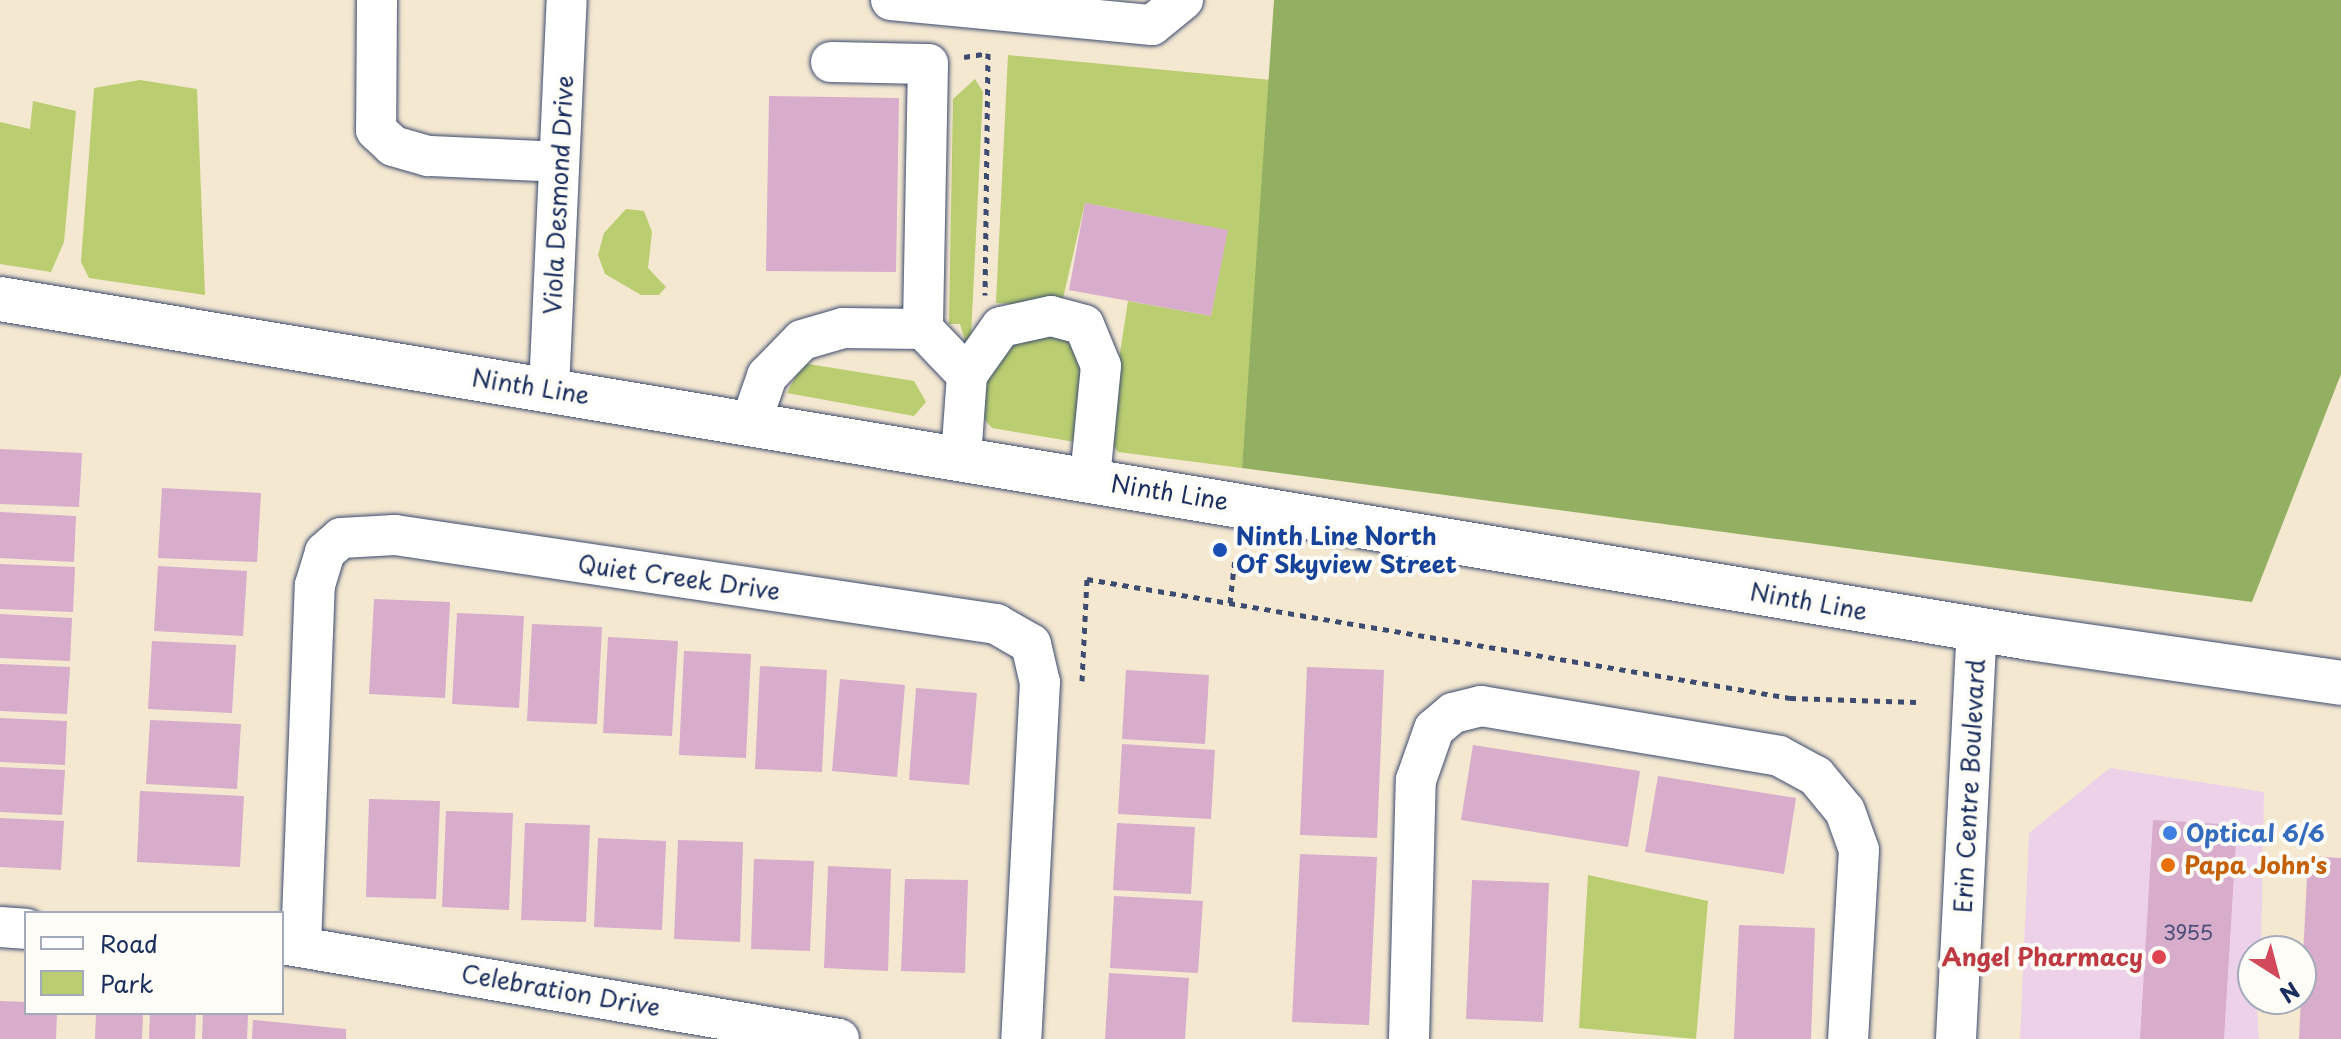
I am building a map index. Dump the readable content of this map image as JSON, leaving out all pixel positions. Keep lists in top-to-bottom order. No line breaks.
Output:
{"streets":{"main road":["Ninth Line"],"street":["Viola Desmond Drive","Quiet Creek Drive","Erin Centre Boulevard","Celebration Drive"]},"crossings":[["Viola Desmond Drive","Ninth Line"],["Ninth Line","Erin Centre Boulevard"],["Quiet Creek Drive","Celebration Drive"]],"places":["Ninth Line North Of Skyview Street","Optical 6/6","Papa John's","Angel Pharmacy"],"house_numbers":["3955"],"legend":["Road","Park"],"north":"bottom right"}
